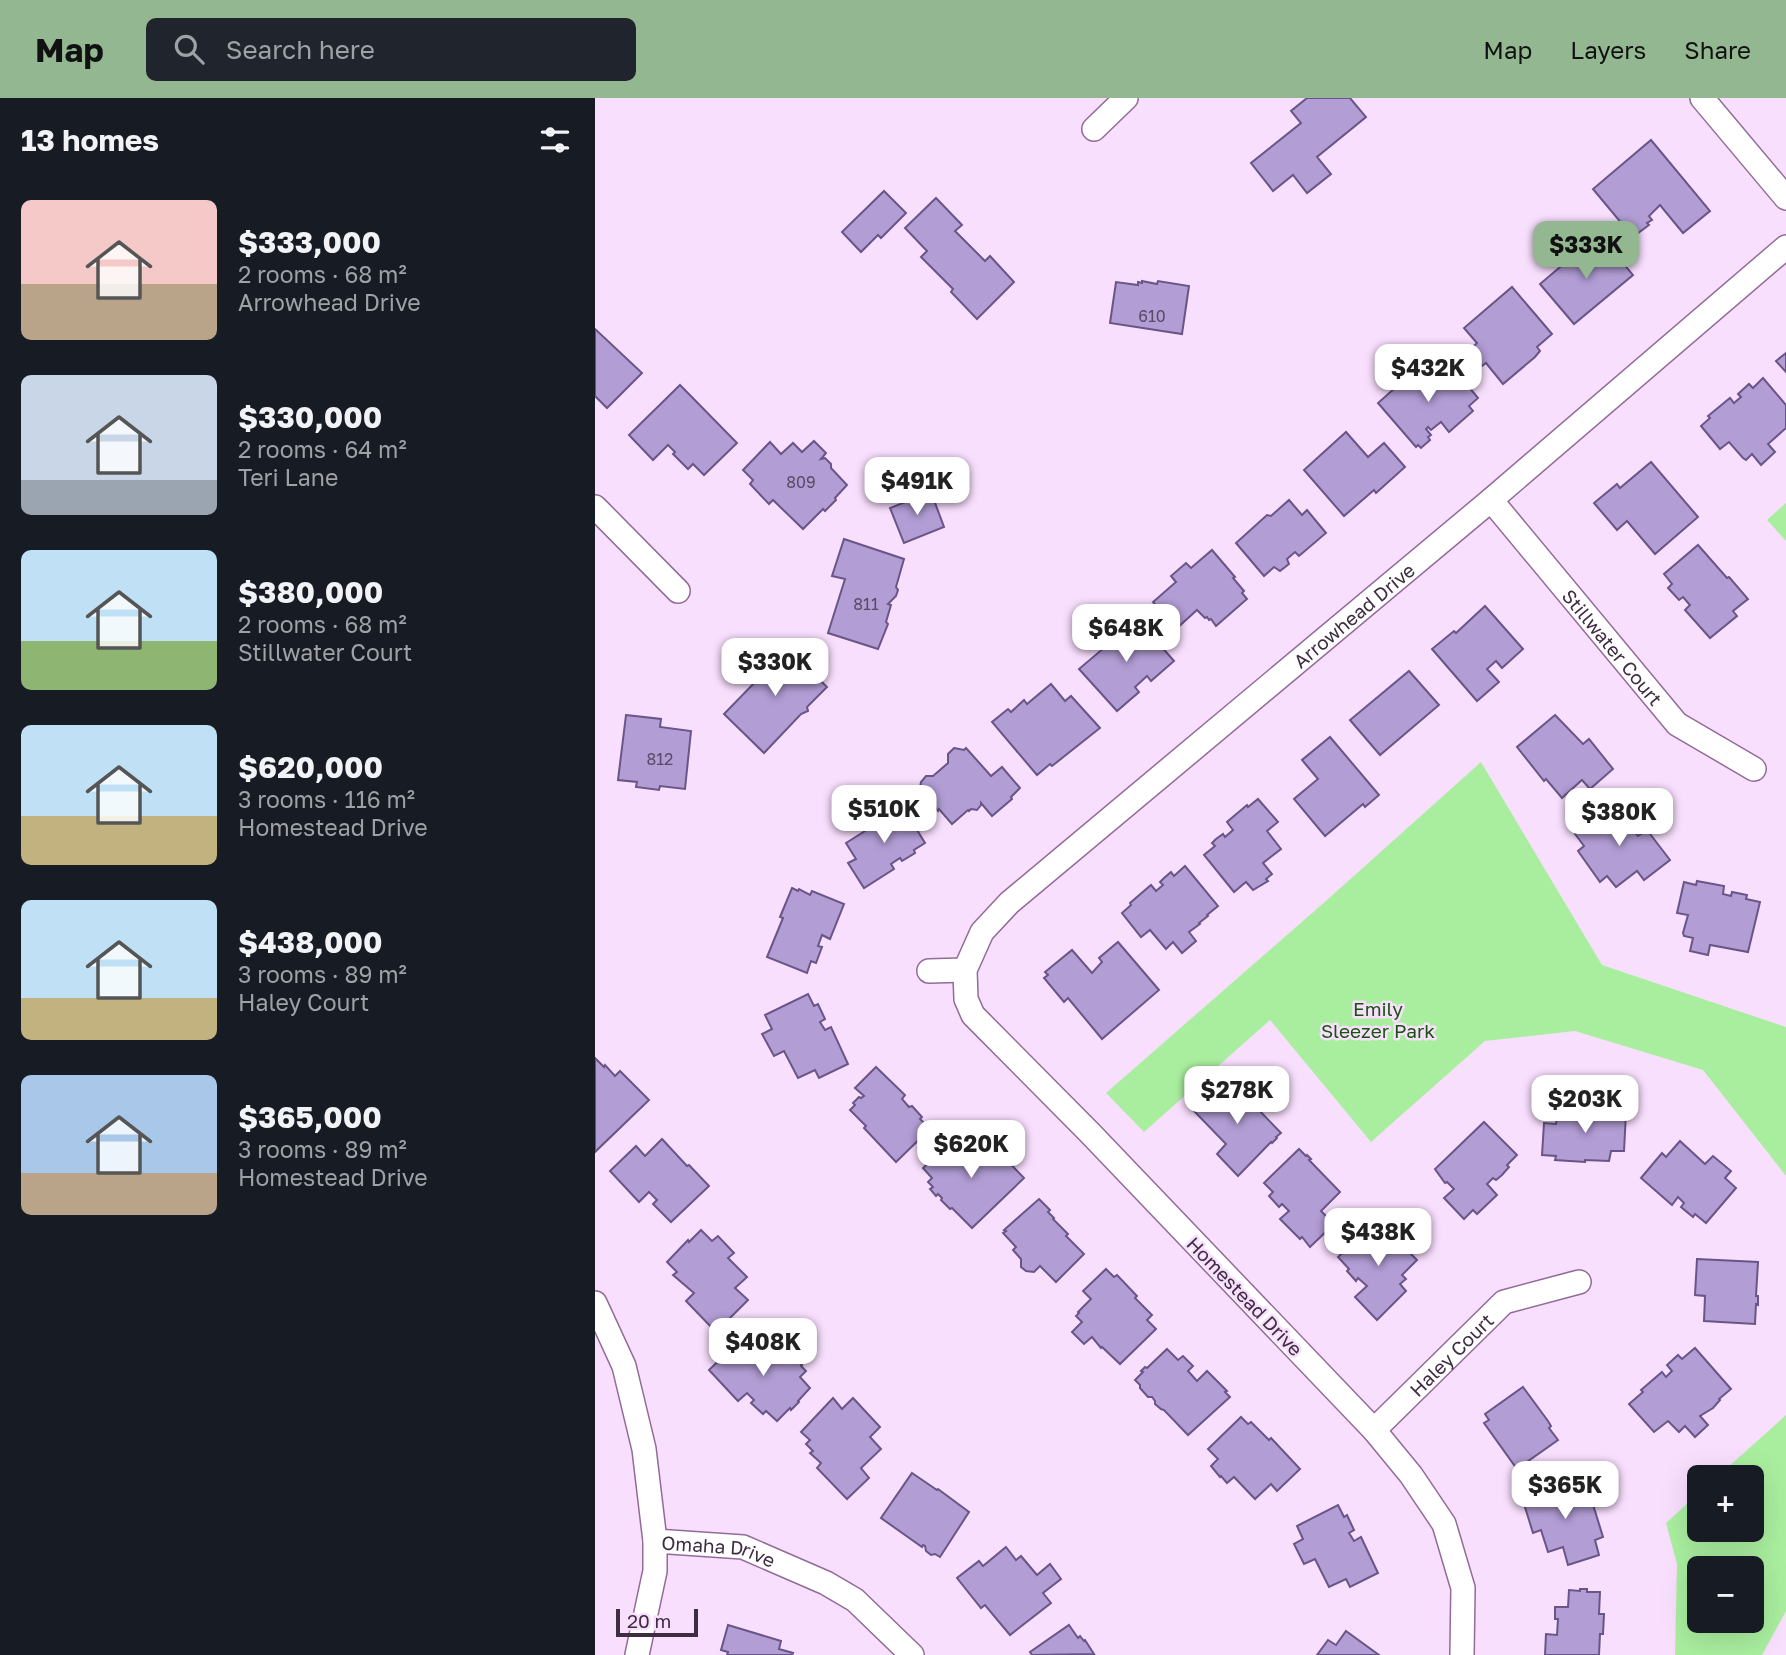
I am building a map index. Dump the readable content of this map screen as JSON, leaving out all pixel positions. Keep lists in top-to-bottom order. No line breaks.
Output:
{"streets":{"street":["Arrowhead Drive","Stillwater Court","Homestead Drive","Haley Court","Omaha Drive"]},"crossings":[["Arrowhead Drive","Stillwater Court"],["Arrowhead Drive","Homestead Drive"],["Homestead Drive","Haley Court"]],"parks":["Emily Sleezer Park"],"house_numbers":["610","809","811","812"],"scale_bar":"20 m","page":{"header":"Map","search":"Search here","nav":["Map","Layers","Share"],"heading":"13 homes","list":[{"name":"$333,000","note":"2 rooms · 68 m² · Arrowhead Drive"},{"name":"$330,000","note":"2 rooms · 64 m² · Teri Lane"},{"name":"$380,000","note":"2 rooms · 68 m² · Stillwater Court"},{"name":"$620,000","note":"3 rooms · 116 m² · Homestead Drive"},{"name":"$438,000","note":"3 rooms · 89 m² · Haley Court"},{"name":"$365,000","note":"3 rooms · 89 m² · Homestead Drive"}],"price":["$333K","$432K","$491K","$648K","$330K","$510K","$380K","$278K","$203K","$620K","$438K","$408K","$365K"],"map_buttons":["+","−"],"scale":"20 m"}}
